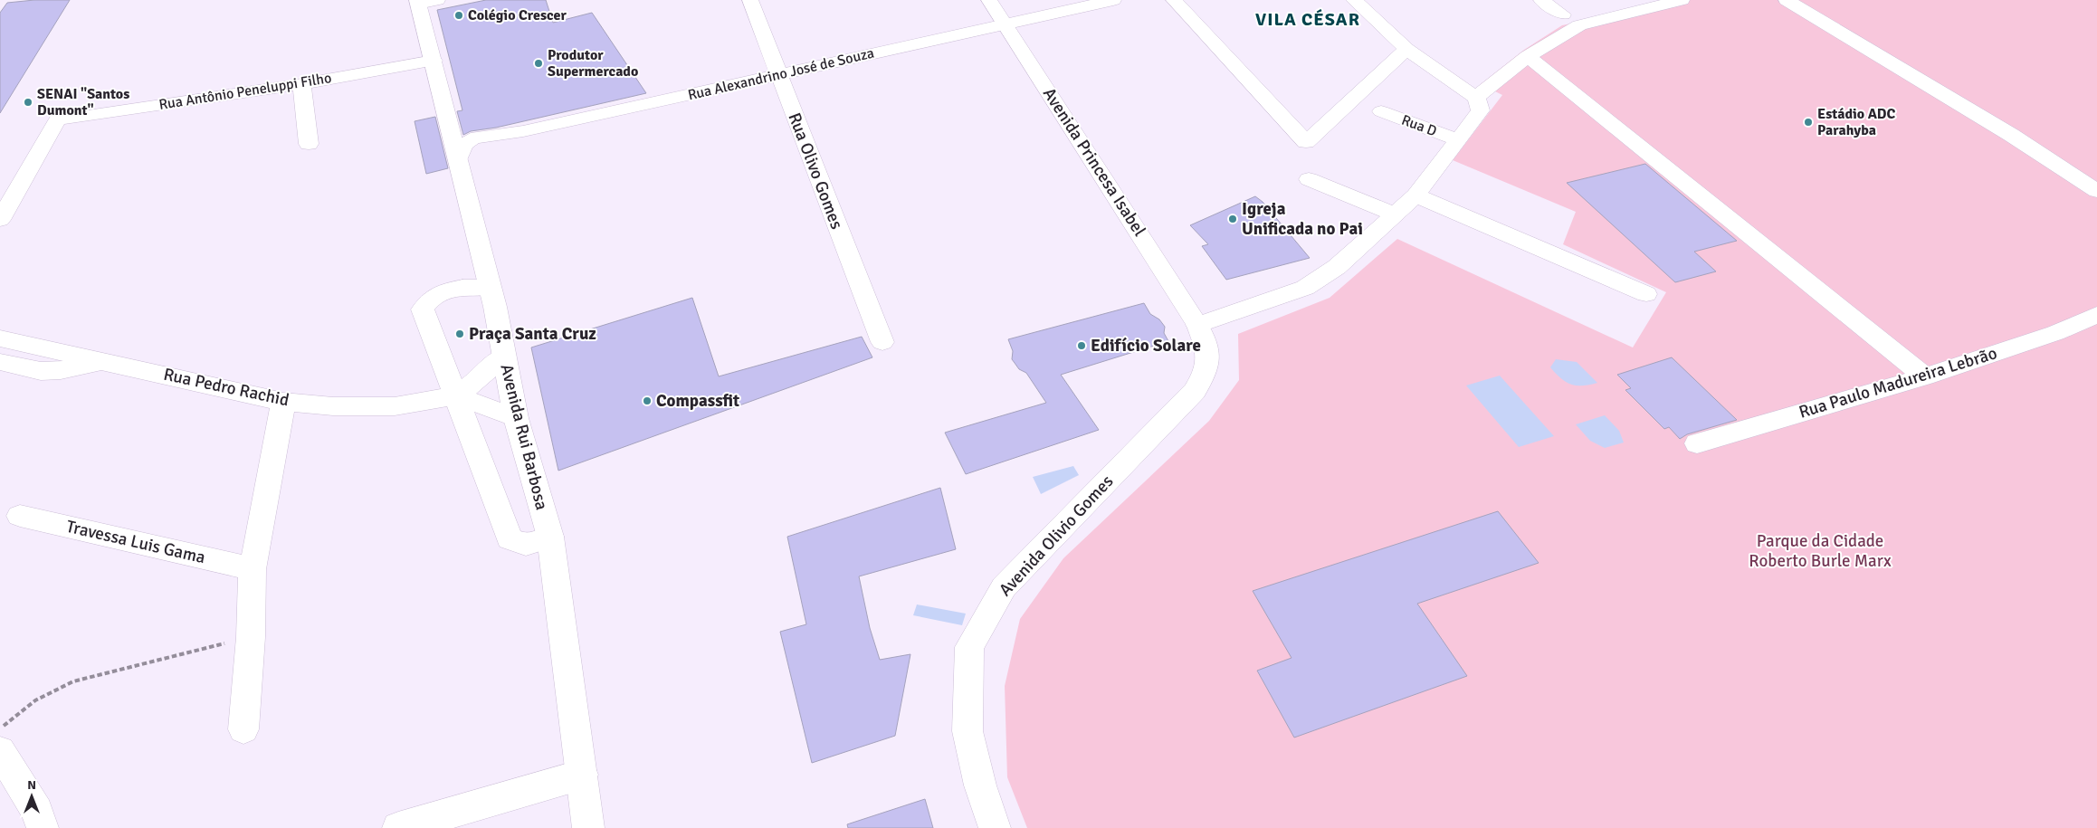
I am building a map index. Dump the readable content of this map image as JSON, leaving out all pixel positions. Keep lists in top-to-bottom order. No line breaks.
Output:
{"streets":{"street":["Rua Alexandrino José de Souza","Rua Antônio Peneluppi Filho","Rua D","Avenida Princesa Isabel","Rua Olivo Gomes","Rua Paulo Madureira Lebrão","Rua Pedro Rachid","Avenida Rui Barbosa","Avenida Olivio Gomes","Travessa Luis Gama"]},"crossings":[["Rua Alexandrino José de Souza","Avenida Princesa Isabel"],["Rua Alexandrino José de Souza","Rua Olivo Gomes"],["Rua Alexandrino José de Souza","Avenida Rui Barbosa"],["Rua Antônio Peneluppi Filho","Avenida Rui Barbosa"],["Avenida Princesa Isabel","Avenida Olivio Gomes"],["Rua Pedro Rachid","Avenida Rui Barbosa"]],"districts":["VILA CÉSAR"],"parks":["Parque da Cidade Roberto Burle Marx"],"places":["Colégio Crescer","Produtor Supermercado","SENAI \"Santos Dumont\"","Estádio ADC Parahyba","Igreja Unificada no Pai","Praça Santa Cruz","Edifício Solare","Compassfit"],"north":"top"}
